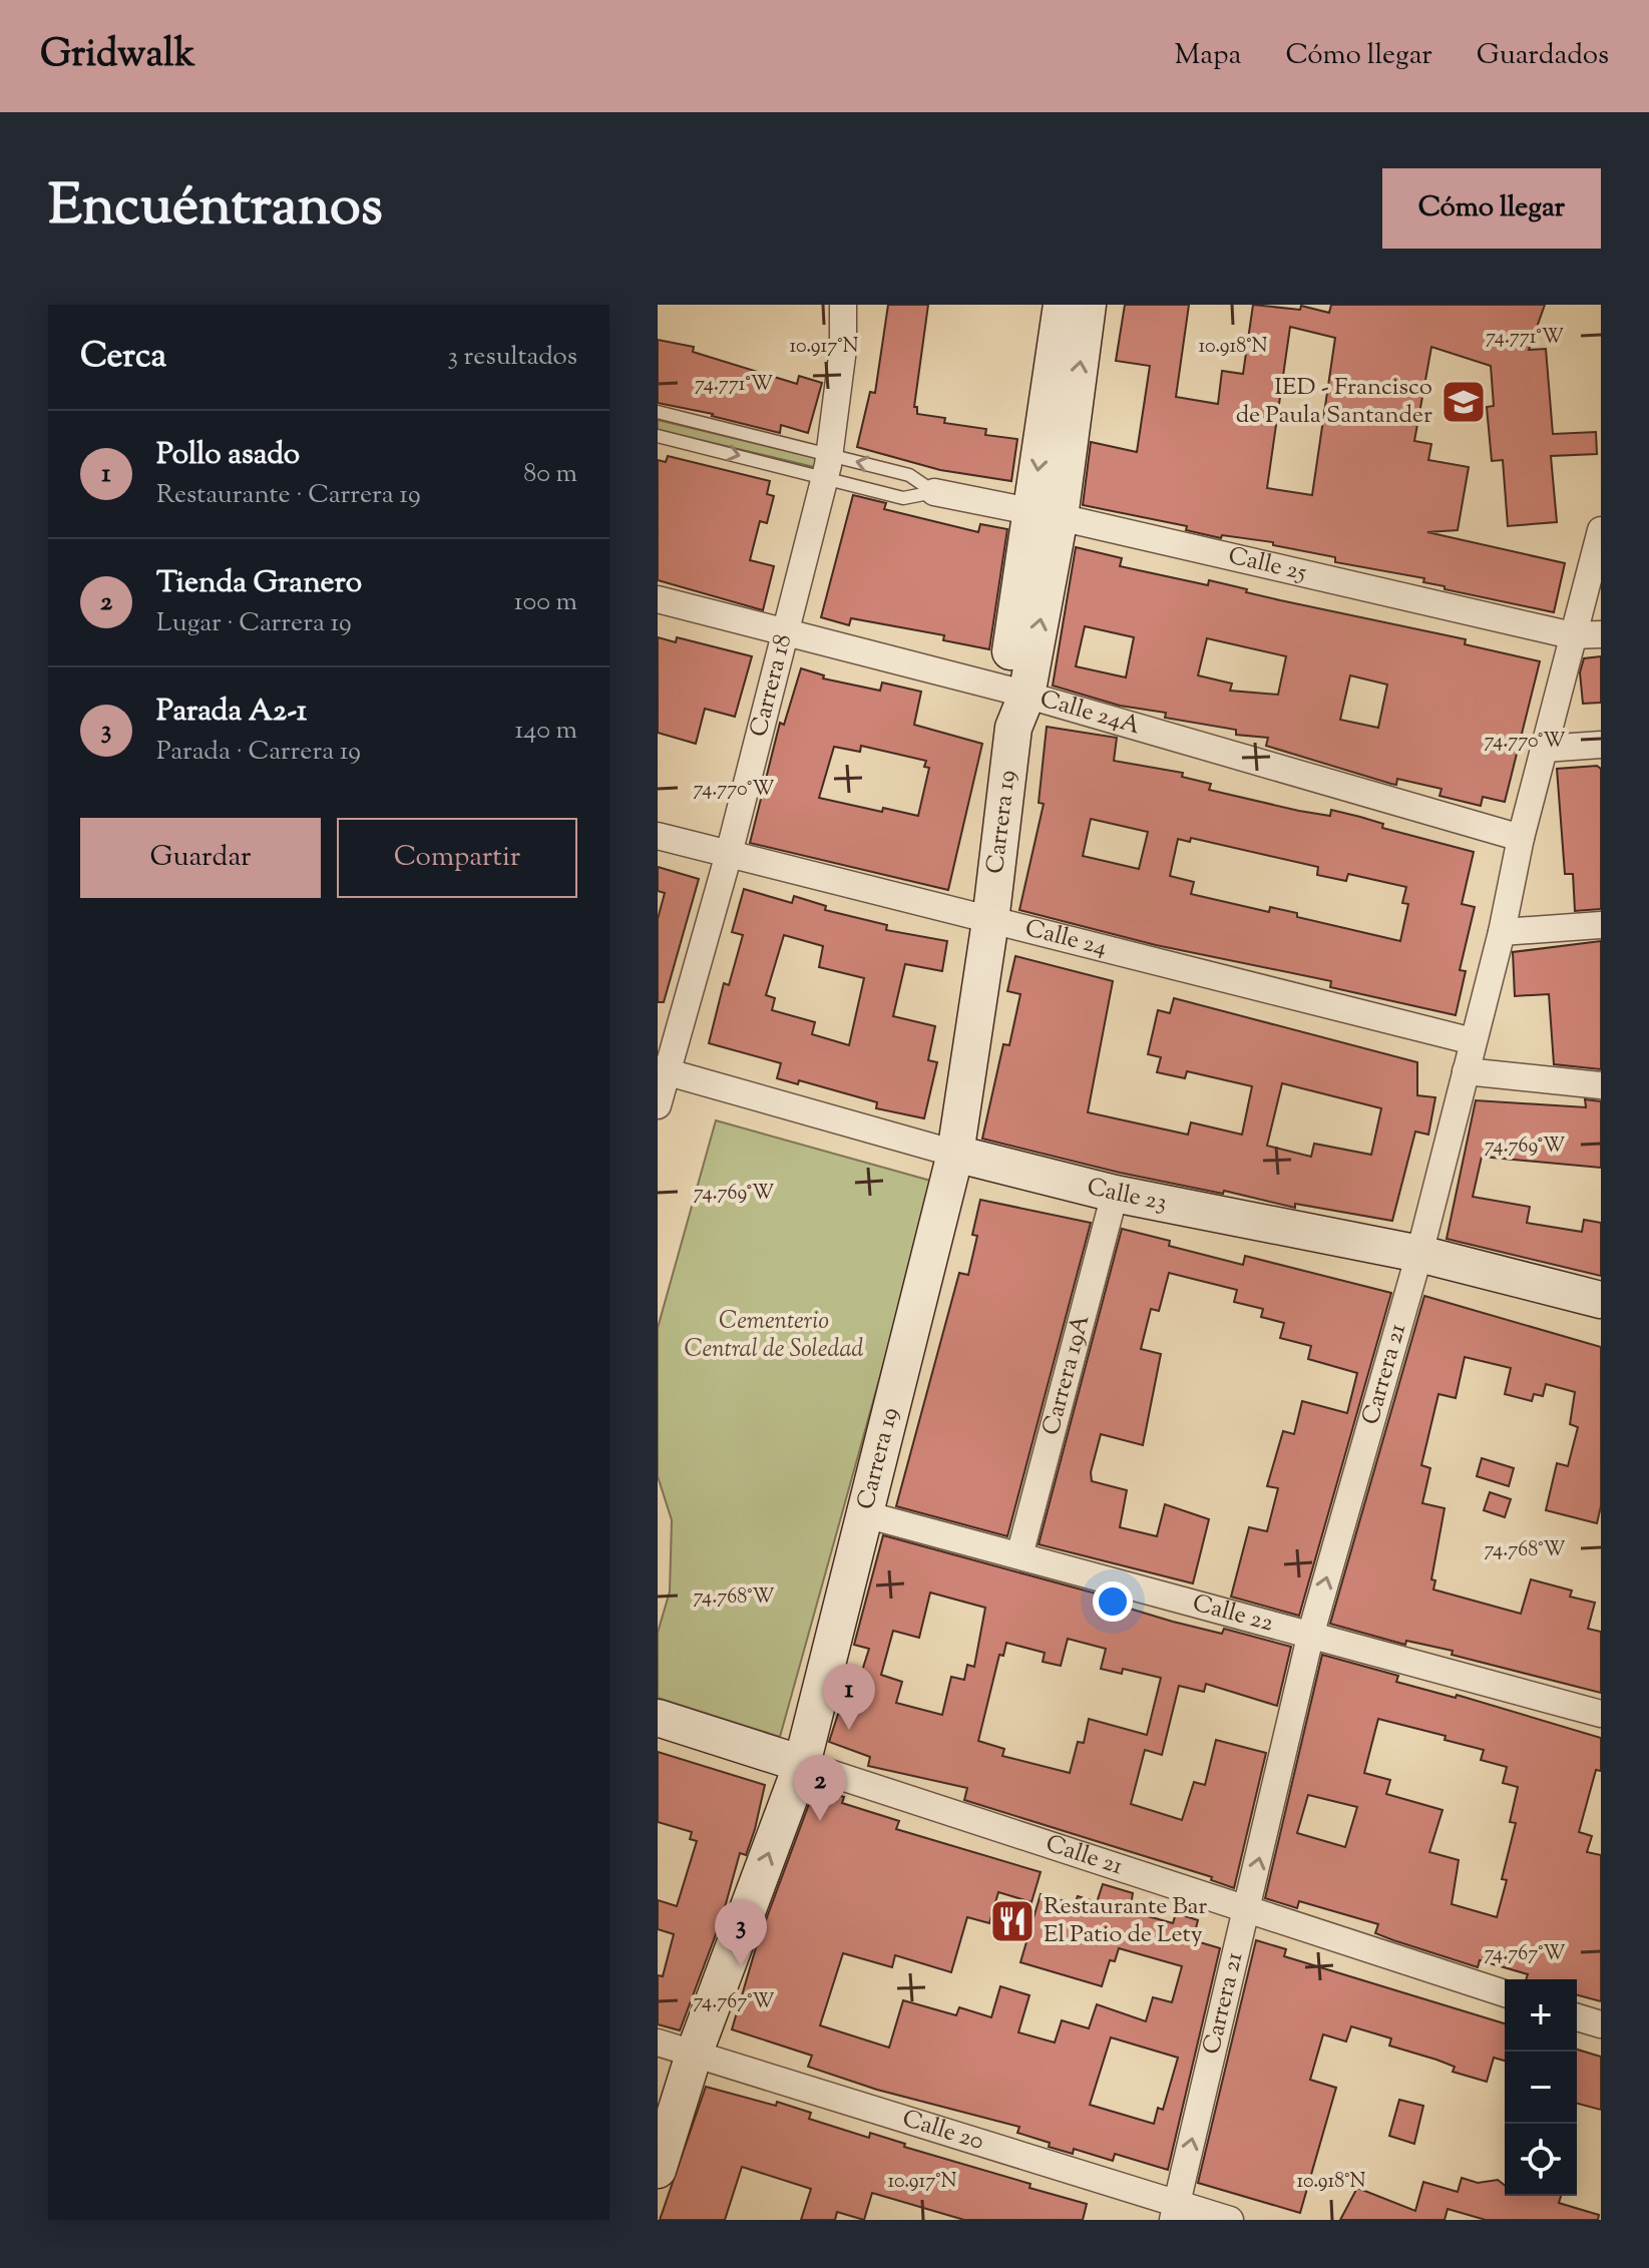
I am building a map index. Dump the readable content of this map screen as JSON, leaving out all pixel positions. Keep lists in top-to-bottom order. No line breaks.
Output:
{"streets":{"street":["Calle 25","Carrera 18","Calle 24A","Carrera 19","Calle 24","Calle 23","Carrera 21","Carrera 19A","Calle 22","Calle 21","Calle 20"]},"crossings":[["Calle 25","Carrera 18"],["Calle 25","Carrera 19"],["Calle 25","Carrera 21"],["Carrera 18","Calle 24A"],["Carrera 18","Calle 24"],["Carrera 18","Calle 23"],["Calle 24A","Carrera 19"],["Calle 24A","Carrera 21"],["Carrera 19","Calle 24"],["Carrera 19","Calle 23"],["Carrera 19","Calle 22"],["Carrera 19","Calle 21"],["Carrera 19","Calle 20"],["Calle 24","Carrera 21"],["Calle 23","Carrera 21"],["Calle 23","Carrera 19A"],["Carrera 21","Calle 22"],["Carrera 21","Calle 21"],["Carrera 21","Calle 20"],["Carrera 19A","Calle 22"]],"one_way":["Carrera 21"],"parks":["Cementerio Central de Soledad"],"places":{"school or university":["IED - Francisco de Paula Santander"],"restaurant":["Restaurante Bar El Patio de Lety"]},"page":{"header":"Gridwalk","nav":["Mapa","Cómo llegar","Guardados"],"title":"Encuéntranos","buttons":["Cómo llegar",["Guardar","Compartir"]],"heading":["Cerca","3 resultados"],"list":[{"mark":"1","name":"Pollo asado","note":"Restaurante · Carrera 19","value":"80 m"},{"mark":"2","name":"Tienda Granero","note":"Lugar · Carrera 19","value":"100 m"},{"mark":"3","name":"Parada A2-1","note":"Parada · Carrera 19","value":"140 m"}],"pins":["1","2","3"],"map_buttons":["+","−"]},"coordinates":["74.771°W","10.917°N","10.918°N","74.770°W","74.769°W","74.768°W","74.767°W"]}
